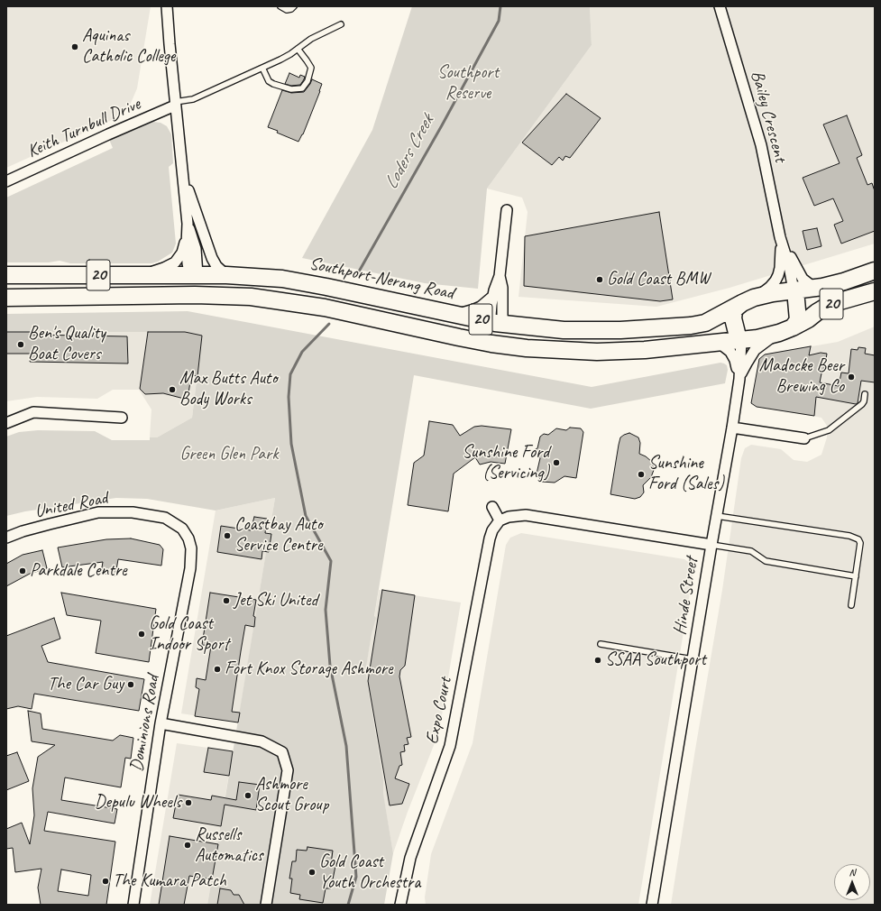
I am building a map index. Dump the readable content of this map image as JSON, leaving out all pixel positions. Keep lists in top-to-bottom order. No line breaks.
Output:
{"streets":{"main road":["20","Southport-Nerang Road"],"street":["Bailey Crescent","Keith Turnbull Drive","United Road","Hinde Street","Expo Court","Dominions Road"]},"crossings":[["Bailey Crescent","20"],["Bailey Crescent","Southport-Nerang Road"],["20","Southport-Nerang Road"],["20","Hinde Street"],["United Road","Dominions Road"]],"water":["Loders Creek"],"parks":["Southport Reserve","Green Glen Park"],"places":["Aquinas Catholic College","Gold Coast BMW","Ben's Quality Boat Covers","Madocke Beer Brewing Co","Max Butts Auto Body Works","Sunshine Ford (Servicing)","Sunshine Ford (Sales)","Coastbay Auto Service Centre","Parkdale Centre","Jet Ski United","Gold Coast Indoor Sport","SSAA Southport","Fort Knox Storage Ashmore","The Car Guy","Ashmore Scout Group","Depulu Wheels","Russells Automatics","Gold Coast Youth Orchestra","The Kumara Patch"],"north":"top"}
